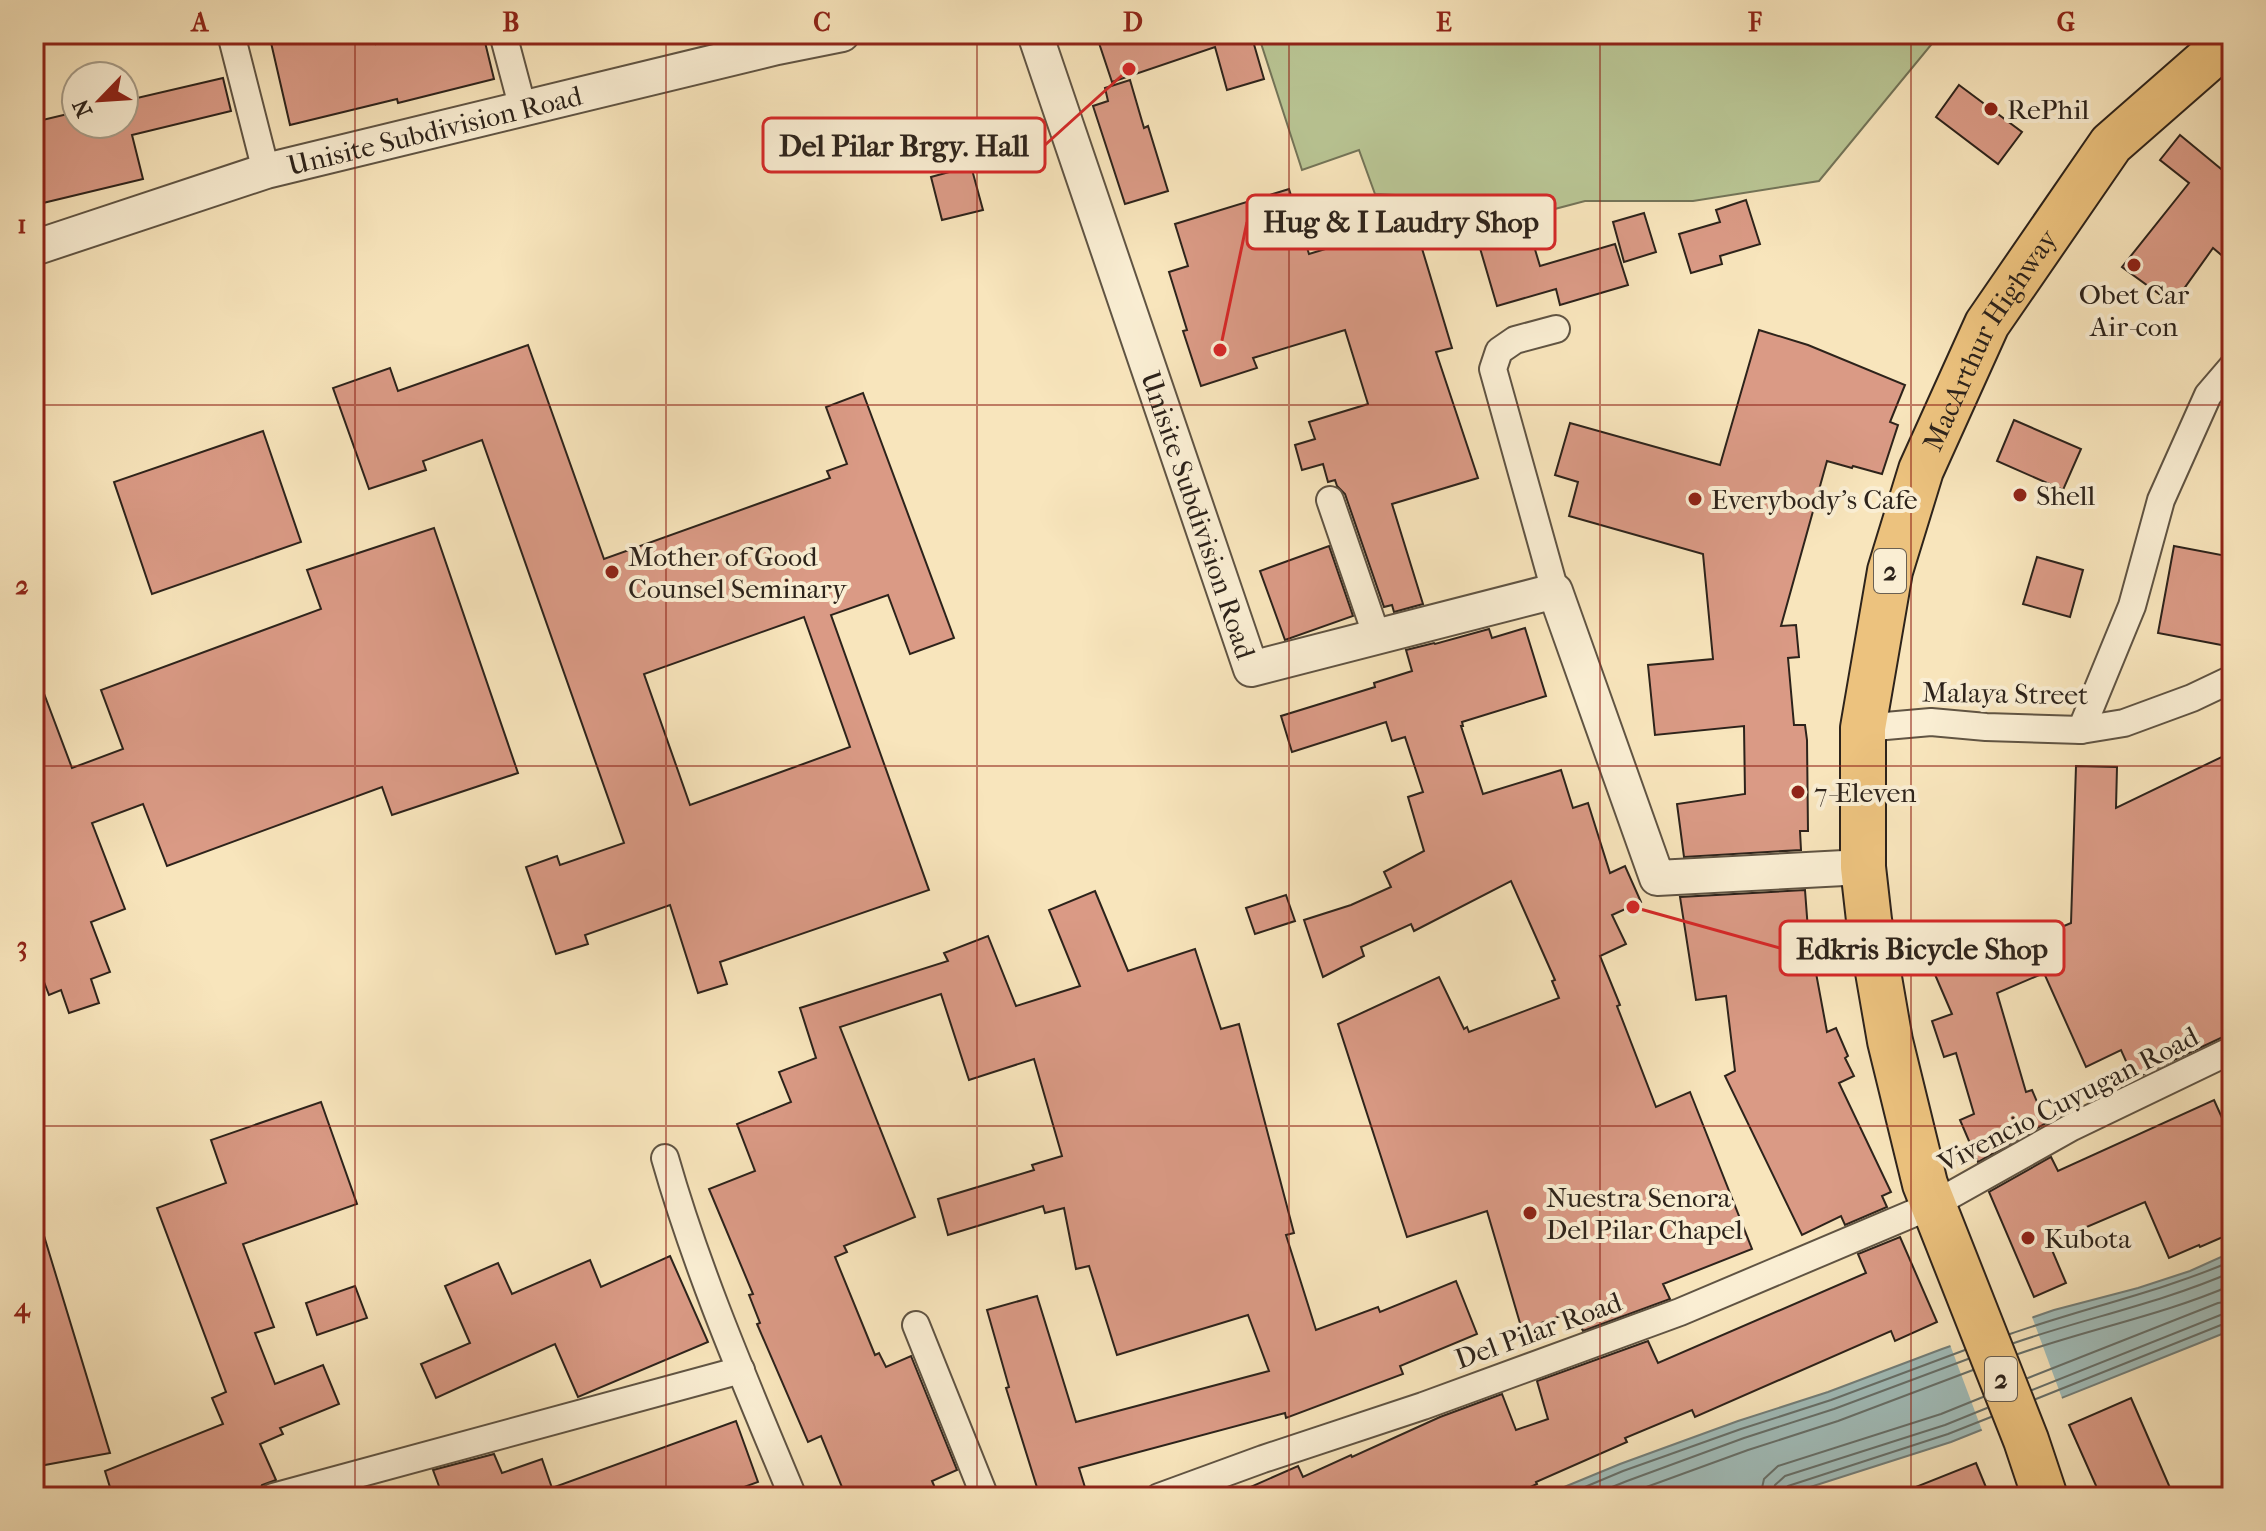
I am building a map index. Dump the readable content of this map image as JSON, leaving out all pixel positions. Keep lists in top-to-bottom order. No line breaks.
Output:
{"streets":{"highway":["MacArthur Highway","2"],"street":["Unisite Subdivision Road","Malaya Street","Vivencio Cuyugan Road","Del Pilar Road"]},"crossings":[["MacArthur Highway","Malaya Street"],["MacArthur Highway","Vivencio Cuyugan Road"],["MacArthur Highway","Del Pilar Road"],["Vivencio Cuyugan Road","Del Pilar Road"]],"places":["Del Pilar Brgy. Hall","RePhil","Obet Car Air-con","Hug & I Laudry Shop","Shell","Everybody's Cafe","Mother of Good Counsel Seminary","7-Eleven","Edkris Bicycle Shop","Nuestra Senora Del Pilar Chapel","Kubota"],"north":"bottom left","grid":{"columns":["A","B","C","D","E","F","G"],"rows":["1","2","3","4"]}}
